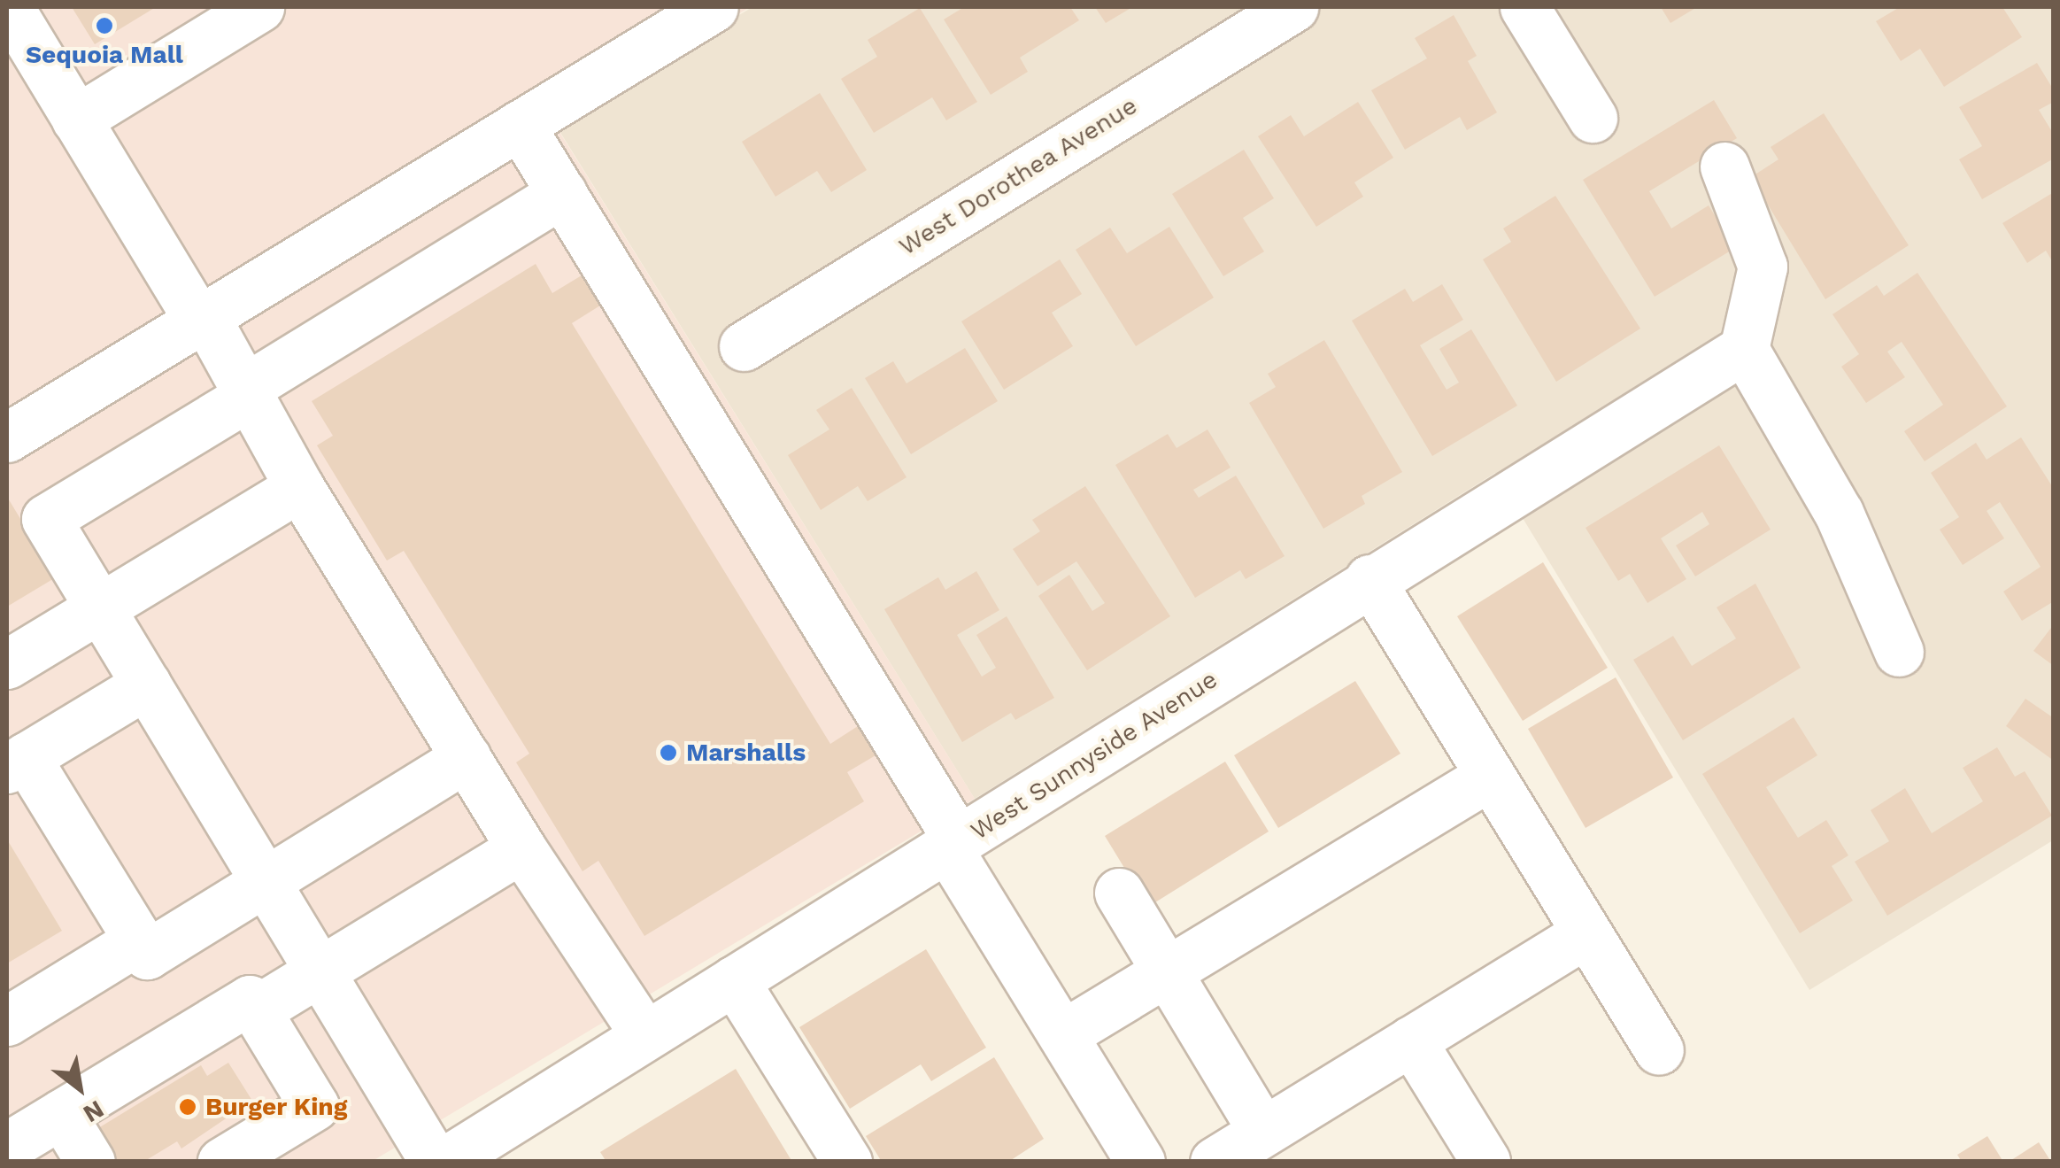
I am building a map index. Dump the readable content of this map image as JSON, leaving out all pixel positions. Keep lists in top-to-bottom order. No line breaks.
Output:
{"streets":{"street":["West Dorothea Avenue","West Sunnyside Avenue"]},"places":["Sequoia Mall","Marshalls","Burger King"],"north":"bottom right"}
